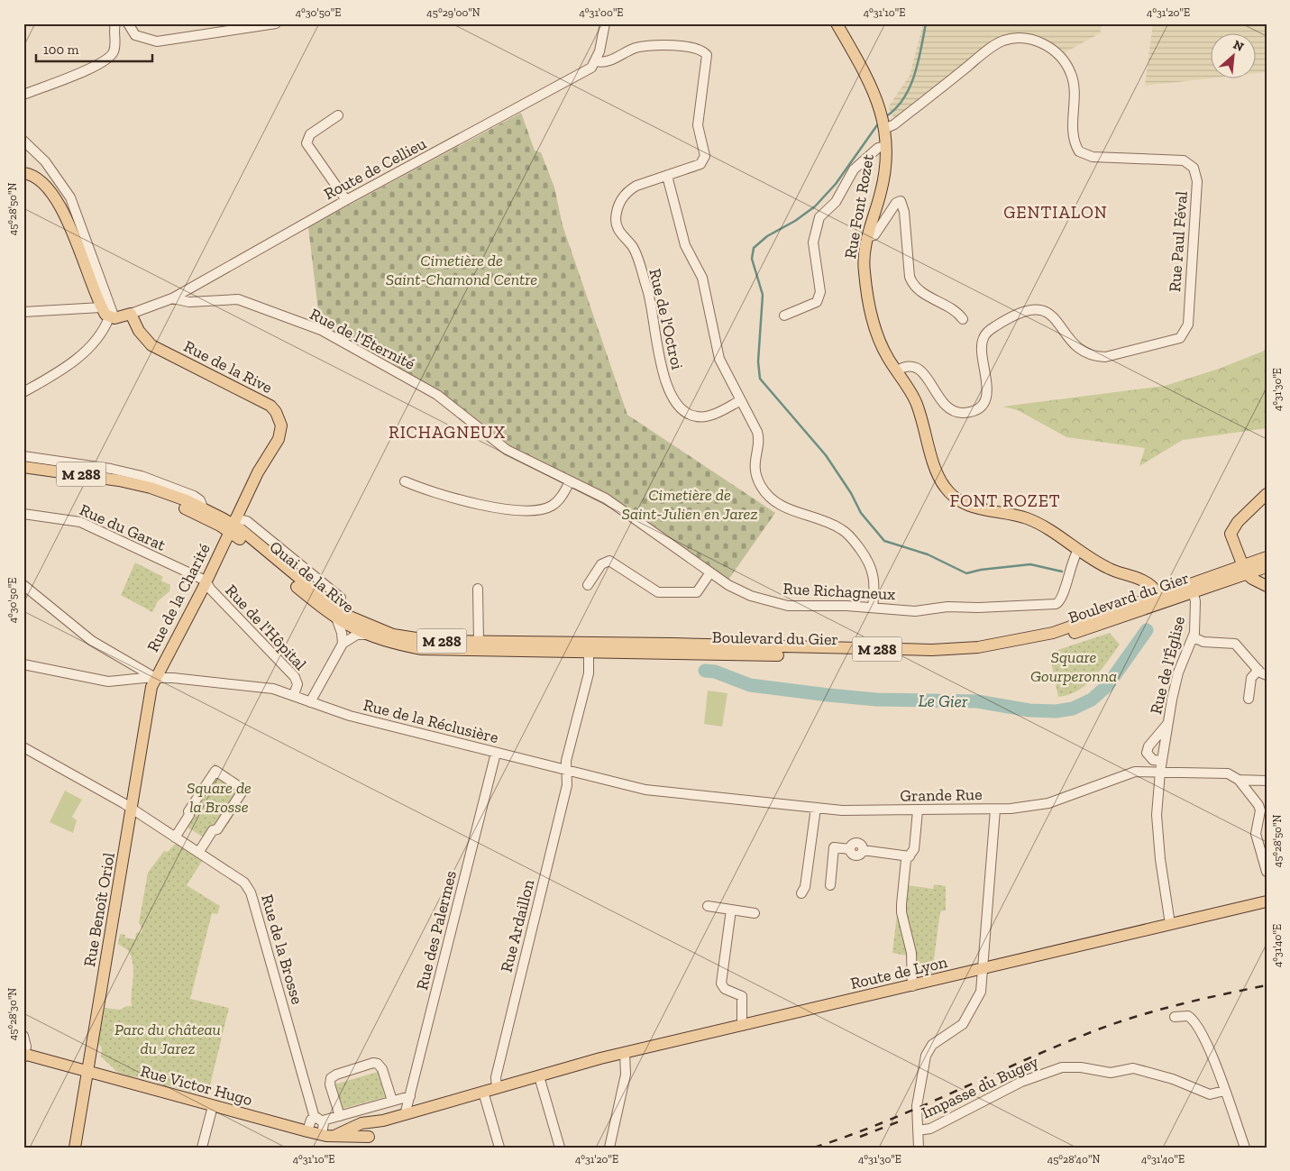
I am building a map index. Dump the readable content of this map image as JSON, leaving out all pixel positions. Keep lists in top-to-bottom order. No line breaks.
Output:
{"streets":{"main road":["Rue Font Rozet","Rue de la Rive","M 288","Quai de la Rive","Rue de la Charité","Boulevard du Gier","Rue Benoît Oriol","Route de Lyon","Rue Victor Hugo"],"street":["Route de Cellieu","Rue Paul Féval","Rue de l'Octroi","Rue de l'Éternité","Rue du Garat","Rue Richagneux","Rue de l'Hôpital","Rue de l'Église","Rue de la Réclusière","Grande Rue","Rue Ardaillon","Rue des Palermes","Rue de la Brosse","Impasse du Bugey"]},"crossings":[["Route de Cellieu","Rue de l'Octroi"],["Route de Cellieu","Rue de l'Éternité"],["Route de Cellieu","Rue de la Rive"],["Rue Font Rozet","Rue Paul Féval"],["Rue Font Rozet","Rue Richagneux"],["Rue Font Rozet","Boulevard du Gier"],["Rue de l'Éternité","Rue Richagneux"],["Rue de la Rive","Quai de la Rive"],["Rue de la Rive","Rue de la Charité"],["M 288","Boulevard du Gier"],["Rue du Garat","Rue de la Charité"],["Rue du Garat","Rue de l'Hôpital"],["Quai de la Rive","Rue de la Charité"],["Quai de la Rive","Boulevard du Gier"],["Quai de la Rive","Rue Ardaillon"],["Rue de la Charité","Rue de l'Hôpital"],["Rue de la Charité","Rue de la Réclusière"],["Rue de la Charité","Rue Benoît Oriol"],["Boulevard du Gier","Rue de l'Église"],["Boulevard du Gier","Rue Ardaillon"],["Rue de l'Hôpital","Rue de la Réclusière"],["Rue de l'Église","Grande Rue"],["Rue de l'Église","Route de Lyon"],["Rue de la Réclusière","Grande Rue"],["Rue de la Réclusière","Rue Benoît Oriol"],["Rue de la Réclusière","Rue Ardaillon"],["Rue de la Réclusière","Rue des Palermes"],["Rue Benoît Oriol","Rue de la Brosse"],["Rue Benoît Oriol","Rue Victor Hugo"],["Rue Ardaillon","Rue Victor Hugo"],["Rue des Palermes","Rue Victor Hugo"],["Rue de la Brosse","Rue Victor Hugo"],["Route de Lyon","Rue Victor Hugo"]],"districts":["GENTIALON","RICHAGNEUX","FONT ROZET"],"water":["Le Gier"],"parks":["Cimetière de Saint-Chamond Centre","Cimetière de Saint-Julien en Jarez","Square Gourperonna","Square de la Brosse","Parc du château du Jarez"],"scale_bar":"100 m","north":"top right","coordinates":["4°30'50\"E","45°29'00\"N","4°31'00\"E","4°31'10\"E","4°31'20\"E","45°28'50\"N","4°31'30\"E","4°31'40\"E","45°28'30\"N","45°28'40\"N"]}
